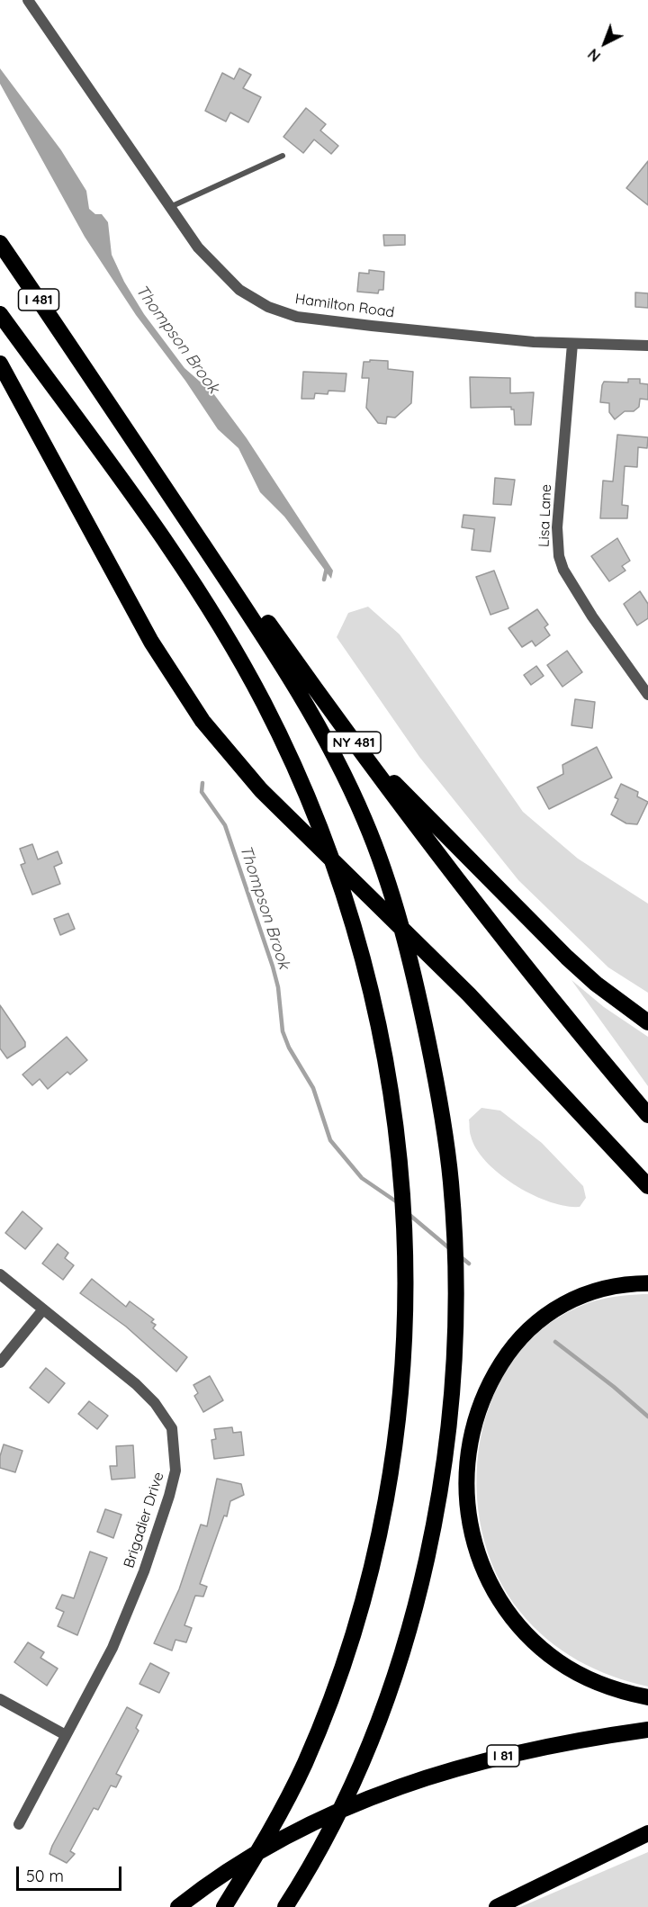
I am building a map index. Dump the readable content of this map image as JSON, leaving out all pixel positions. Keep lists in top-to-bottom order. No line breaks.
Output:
{"streets":{"highway":["I 481","NY 481","I 81"],"street":["Hamilton Road","Lisa Lane","Brigadier Drive"]},"crossings":[["I 481","NY 481"],["Hamilton Road","Lisa Lane"]],"water":["Thompson Brook"],"scale_bar":"50 m","north":"bottom left"}
